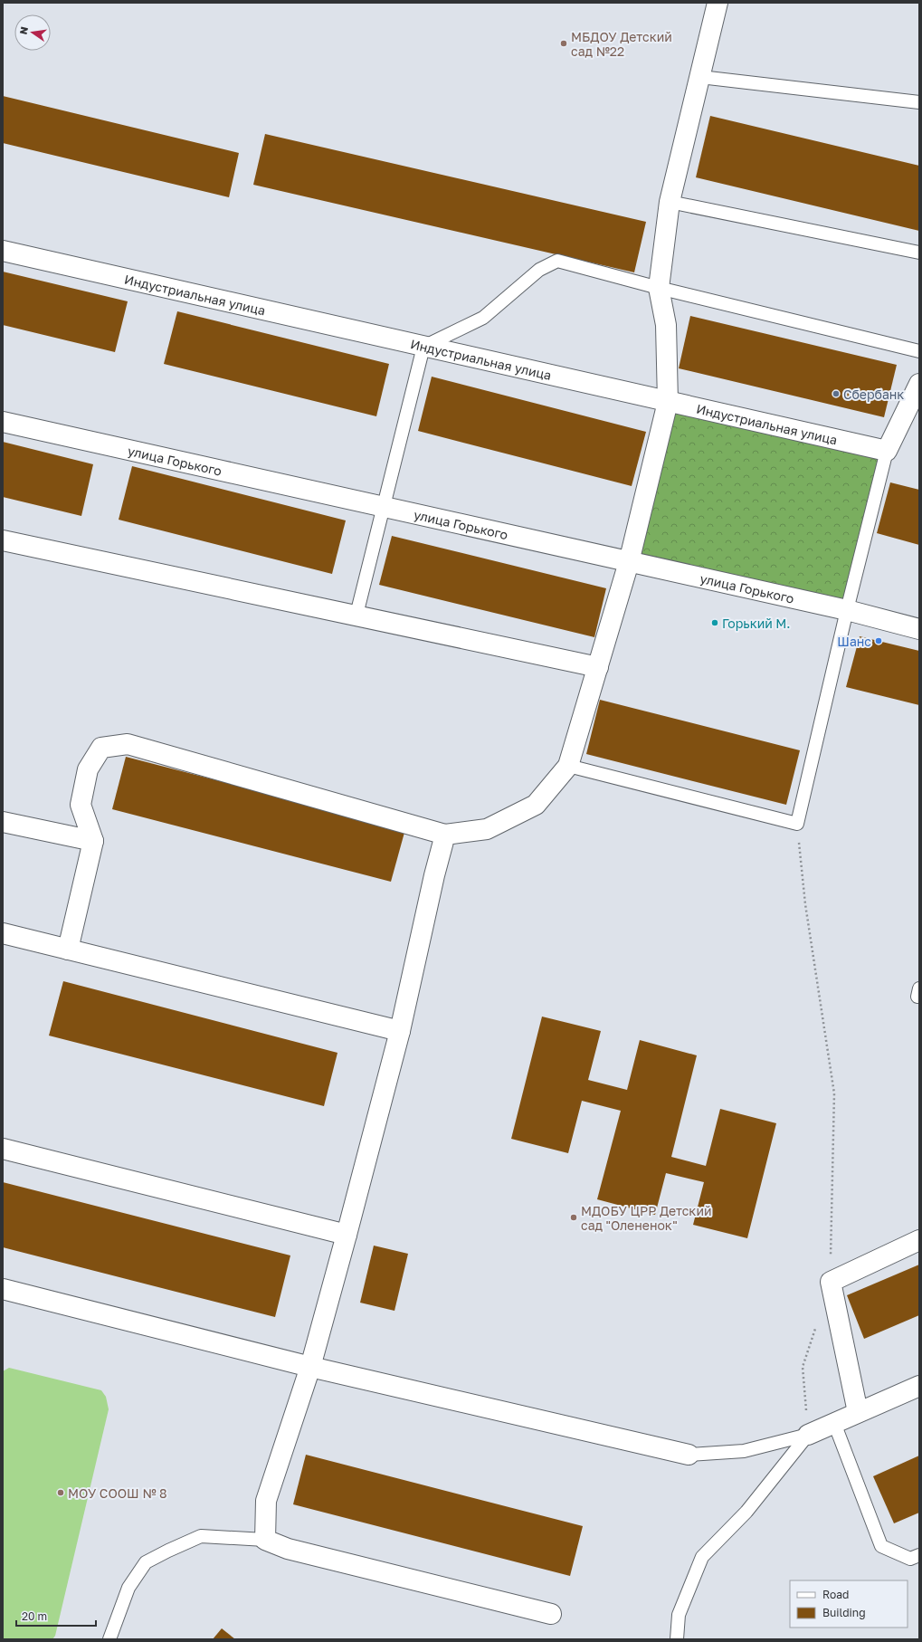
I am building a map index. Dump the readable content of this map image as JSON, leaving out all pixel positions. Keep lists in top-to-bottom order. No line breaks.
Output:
{"streets":{"street":["Индустриальная улица","улица Горького"]},"places":["МБДОУ Детский сад №22","Сбербанк","Горький М.","Шанс","МДОБУ ЦРР Детский сад \"Олененок\"","МОУ СООШ № 8"],"legend":["Road","Building"],"scale_bar":"20 m","north":"left"}
